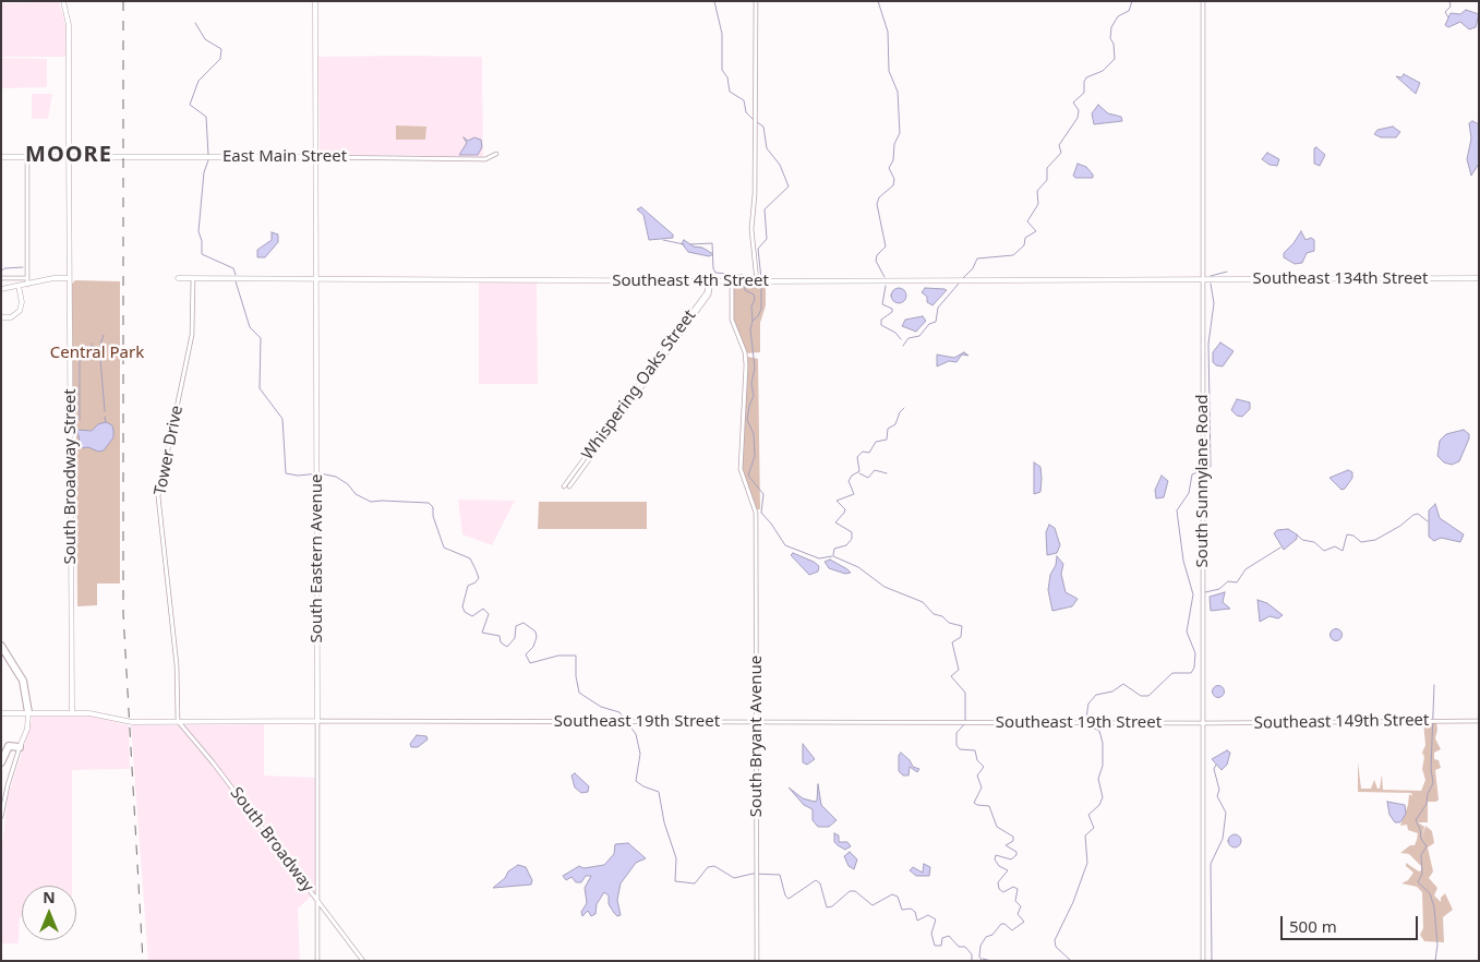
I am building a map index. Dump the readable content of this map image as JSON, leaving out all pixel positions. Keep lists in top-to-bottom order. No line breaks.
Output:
{"streets":{"main road":["East Main Street","Southeast 134th Street","Southeast 4th Street","South Broadway Street","South Eastern Avenue","Southeast 19th Street"],"street":["Whispering Oaks Street","Tower Drive","South Sunnylane Road","Southeast 149th Street","South Bryant Avenue","South Broadway"]},"crossings":[["East Main Street","South Broadway Street"],["East Main Street","South Eastern Avenue"],["Southeast 134th Street","Southeast 4th Street"],["Southeast 134th Street","South Sunnylane Road"],["Southeast 4th Street","Whispering Oaks Street"],["Southeast 4th Street","Tower Drive"],["Southeast 4th Street","South Sunnylane Road"],["Southeast 4th Street","South Eastern Avenue"],["Southeast 4th Street","South Bryant Avenue"],["Tower Drive","Southeast 19th Street"],["Tower Drive","South Broadway"],["South Broadway Street","Southeast 19th Street"],["South Sunnylane Road","Southeast 19th Street"],["South Sunnylane Road","Southeast 149th Street"],["South Eastern Avenue","Southeast 19th Street"],["South Eastern Avenue","South Broadway"],["Southeast 19th Street","Southeast 149th Street"],["Southeast 19th Street","South Bryant Avenue"],["Southeast 19th Street","South Broadway"]],"districts":["MOORE"],"parks":["Central Park"],"scale_bar":"500 m","north":"top"}
